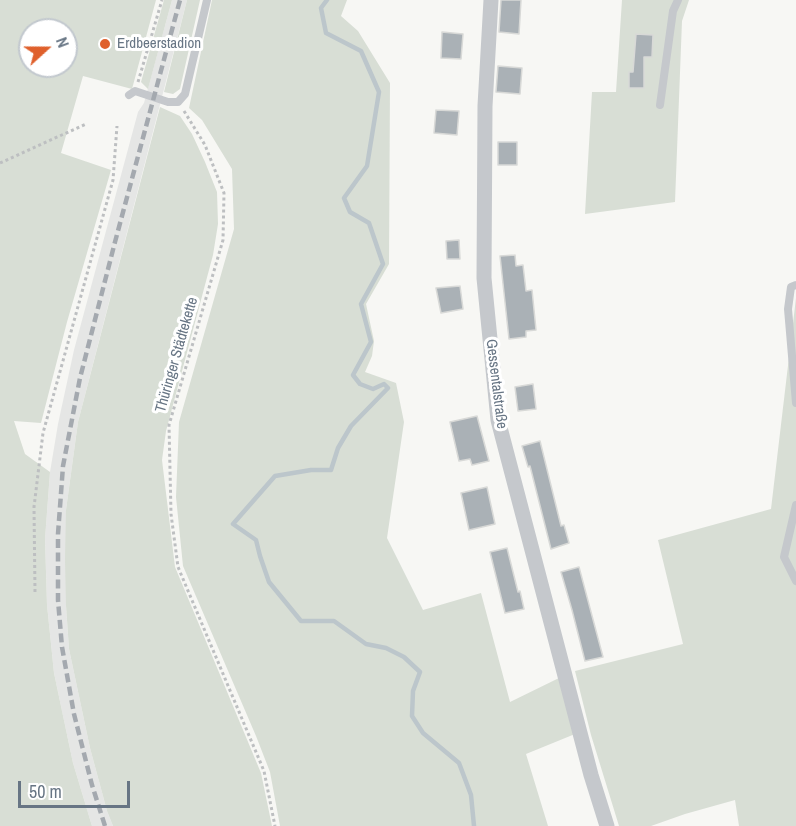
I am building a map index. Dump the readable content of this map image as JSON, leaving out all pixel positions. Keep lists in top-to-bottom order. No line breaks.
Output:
{"streets":{"street":["Gessentalstraße"],"path":["Thüringer Städtekette"]},"places":["Erdbeerstadion"],"scale_bar":"50 m","north":"right"}
